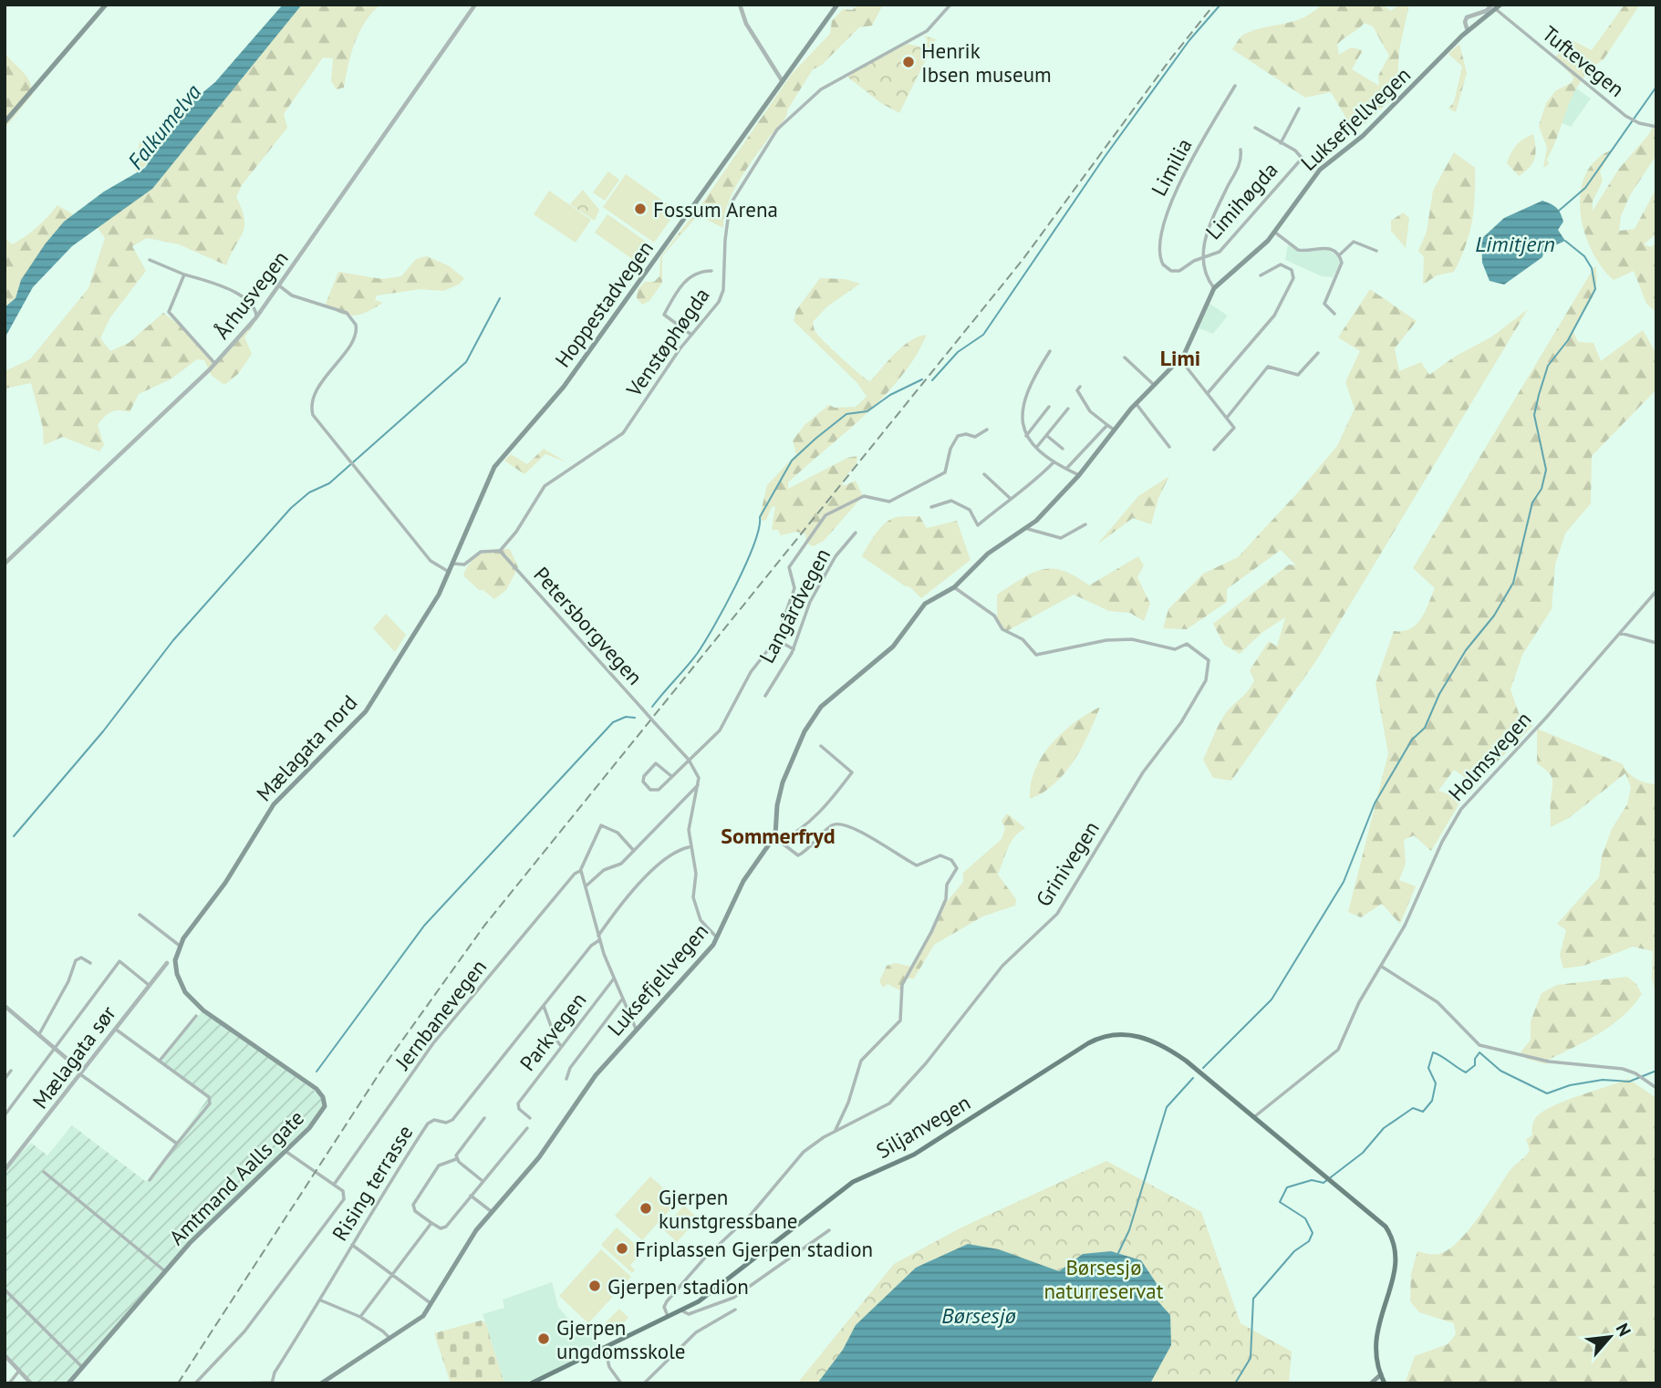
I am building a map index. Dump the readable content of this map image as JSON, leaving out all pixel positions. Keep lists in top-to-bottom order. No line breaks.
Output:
{"streets":{"main road":["Luksefjellvegen","Hoppestadvegen","Mælagata nord","Siljanvegen","Amtmand Aalls gate"],"street":["Tuftevegen","Limilia","Limihøgda","Århusvegen","Venstøphøgda","Langårdvegen","Petersborgvegen","Holmsvegen","Grinivegen","Jernbanevegen","Parkvegen","Mælagata sør","Rising terrasse"]},"crossings":[["Tuftevegen","Luksefjellvegen"],["Luksefjellvegen","Grinivegen"],["Limilia","Limihøgda"],["Hoppestadvegen","Mælagata nord"],["Venstøphøgda","Petersborgvegen"],["Langårdvegen","Petersborgvegen"],["Mælagata nord","Amtmand Aalls gate"],["Holmsvegen","Siljanvegen"],["Grinivegen","Siljanvegen"]],"districts":["Limi","Sommerfryd"],"water":["Falkumelva","Limitjern","Børsesjø"],"parks":["Børsesjø naturreservat"],"places":["Henrik Ibsen museum","Fossum Arena","Gjerpen kunstgressbane","Friplassen Gjerpen stadion","Gjerpen stadion","Gjerpen ungdomsskole"],"north":"top right"}
